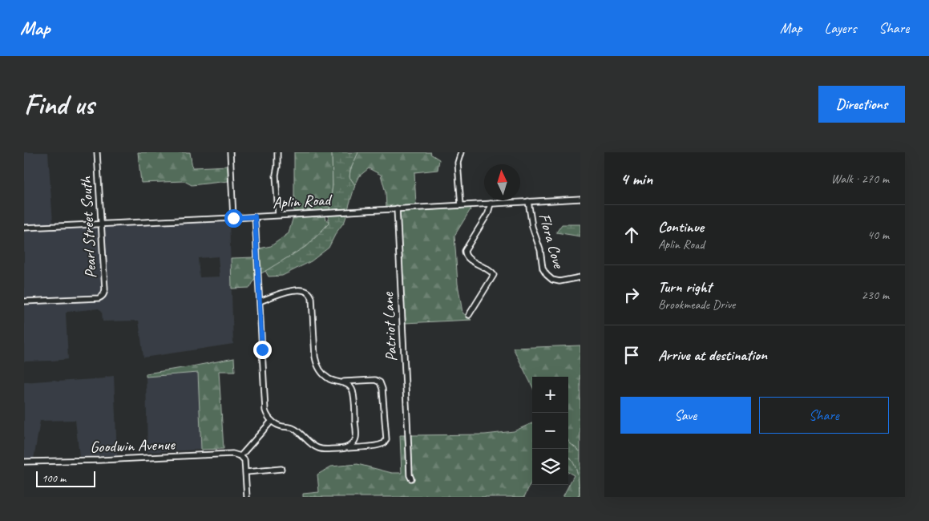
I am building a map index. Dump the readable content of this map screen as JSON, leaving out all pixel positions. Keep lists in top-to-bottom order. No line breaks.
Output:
{"streets":{"street":["Aplin Road","Pearl Street South","Flora Cove","Patriot Lane","Goodwin Avenue"]},"crossings":[["Aplin Road","Pearl Street South"],["Aplin Road","Flora Cove"],["Aplin Road","Patriot Lane"]],"scale_bar":"100 m","north":"top","page":{"header":"Map","nav":["Map","Layers","Share"],"buttons":["Directions",["Save","Share"]],"title":"Find us","heading":["4 min","Walk · 270 m"],"list":[["Continue","Aplin Road","40 m"],["Turn right","Brookmeade Drive","230 m"],"Arrive at destination"],"map_buttons":["+","−"],"scale":"100 m"}}
